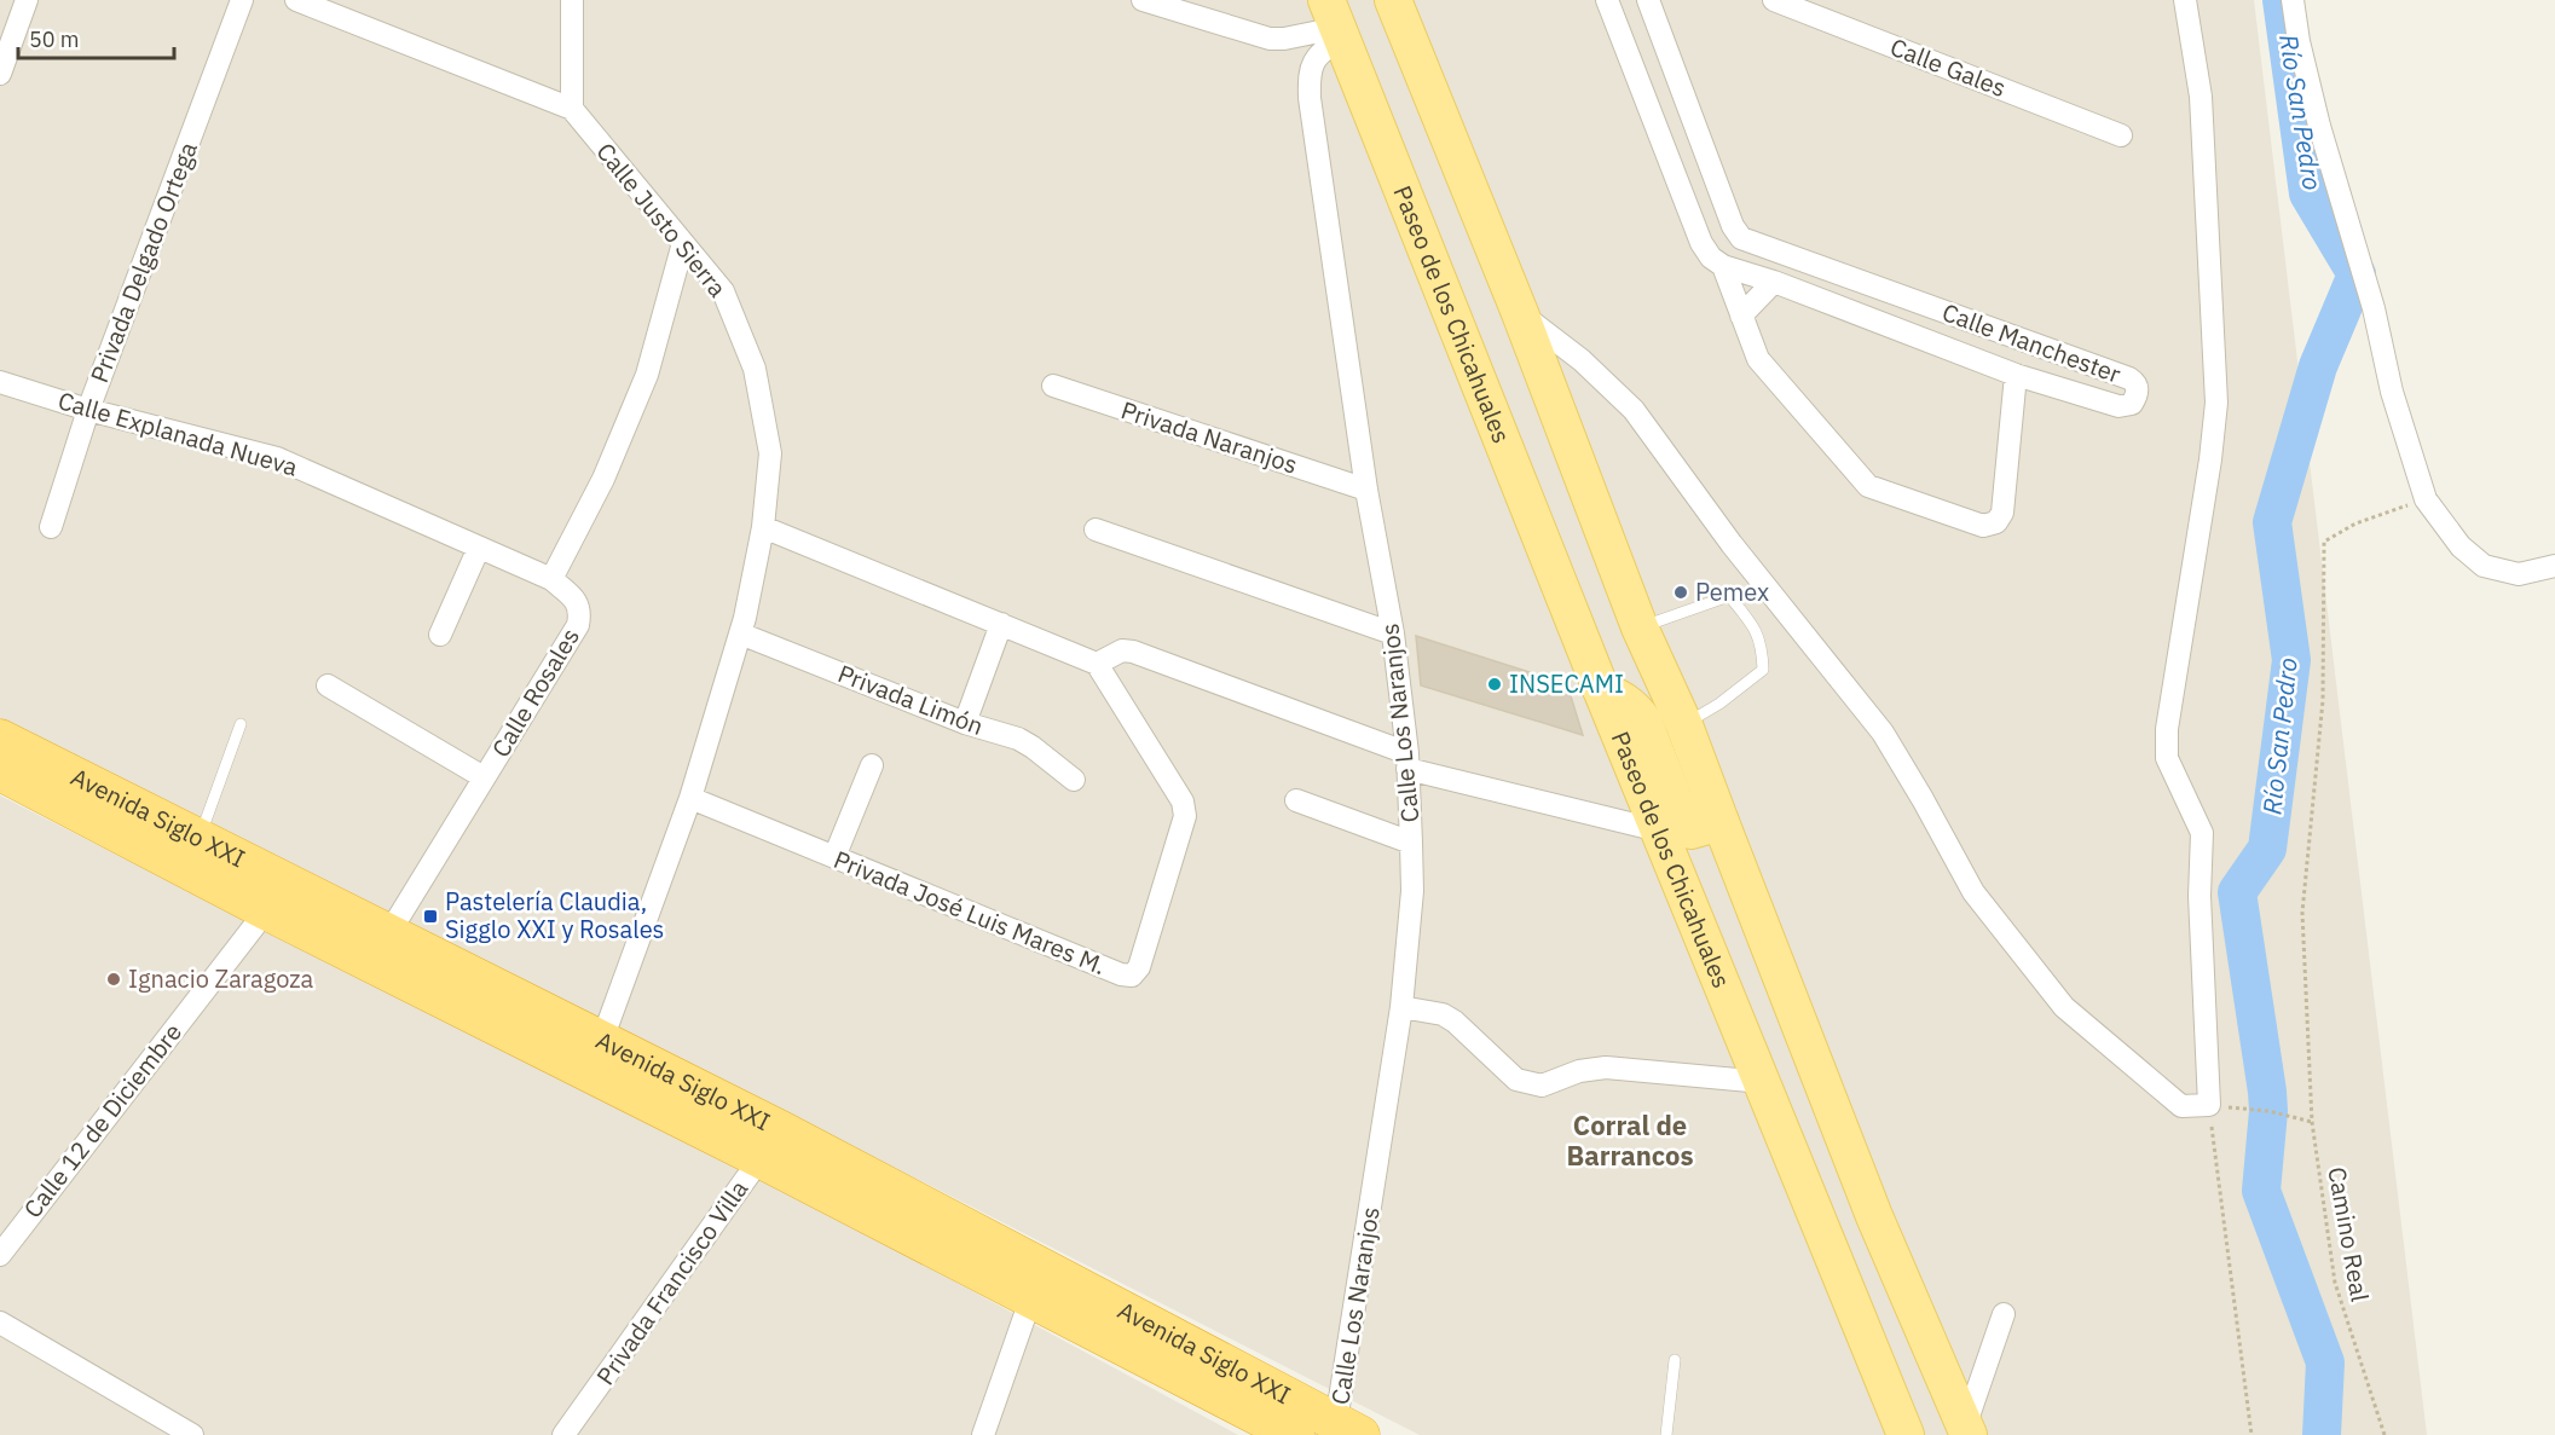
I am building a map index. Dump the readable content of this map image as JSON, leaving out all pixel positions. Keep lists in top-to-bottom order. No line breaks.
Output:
{"streets":{"highway":["Avenida Siglo XXI"],"main road":["Paseo de los Chicahuales"],"street":["Calle Gales","Calle Justo Sierra","Privada Delgado Ortega","Calle Manchester","Calle Explanada Nueva","Privada Naranjos","Calle Rosales","Privada Limón","Calle Los Naranjos","Privada José Luis Mares M.","Calle 12 de Diciembre","Privada Francisco Villa"],"path":["Camino Real"]},"crossings":[["Calle Justo Sierra","Privada Limón"],["Calle Justo Sierra","Avenida Siglo XXI"],["Calle Justo Sierra","Privada José Luis Mares M."],["Privada Delgado Ortega","Calle Explanada Nueva"],["Paseo de los Chicahuales","Calle Los Naranjos"],["Calle Explanada Nueva","Calle Rosales"],["Privada Naranjos","Calle Los Naranjos"],["Calle Rosales","Avenida Siglo XXI"],["Calle Los Naranjos","Avenida Siglo XXI"],["Avenida Siglo XXI","Calle 12 de Diciembre"],["Avenida Siglo XXI","Privada Francisco Villa"]],"districts":["Corral de Barrancos"],"water":["Río San Pedro"],"places":{"other":["Pemex","INSECAMI","Ignacio Zaragoza"],"transit":["Pastelería Claudia, Sigglo XXI y Rosales"]},"scale_bar":"50 m"}
